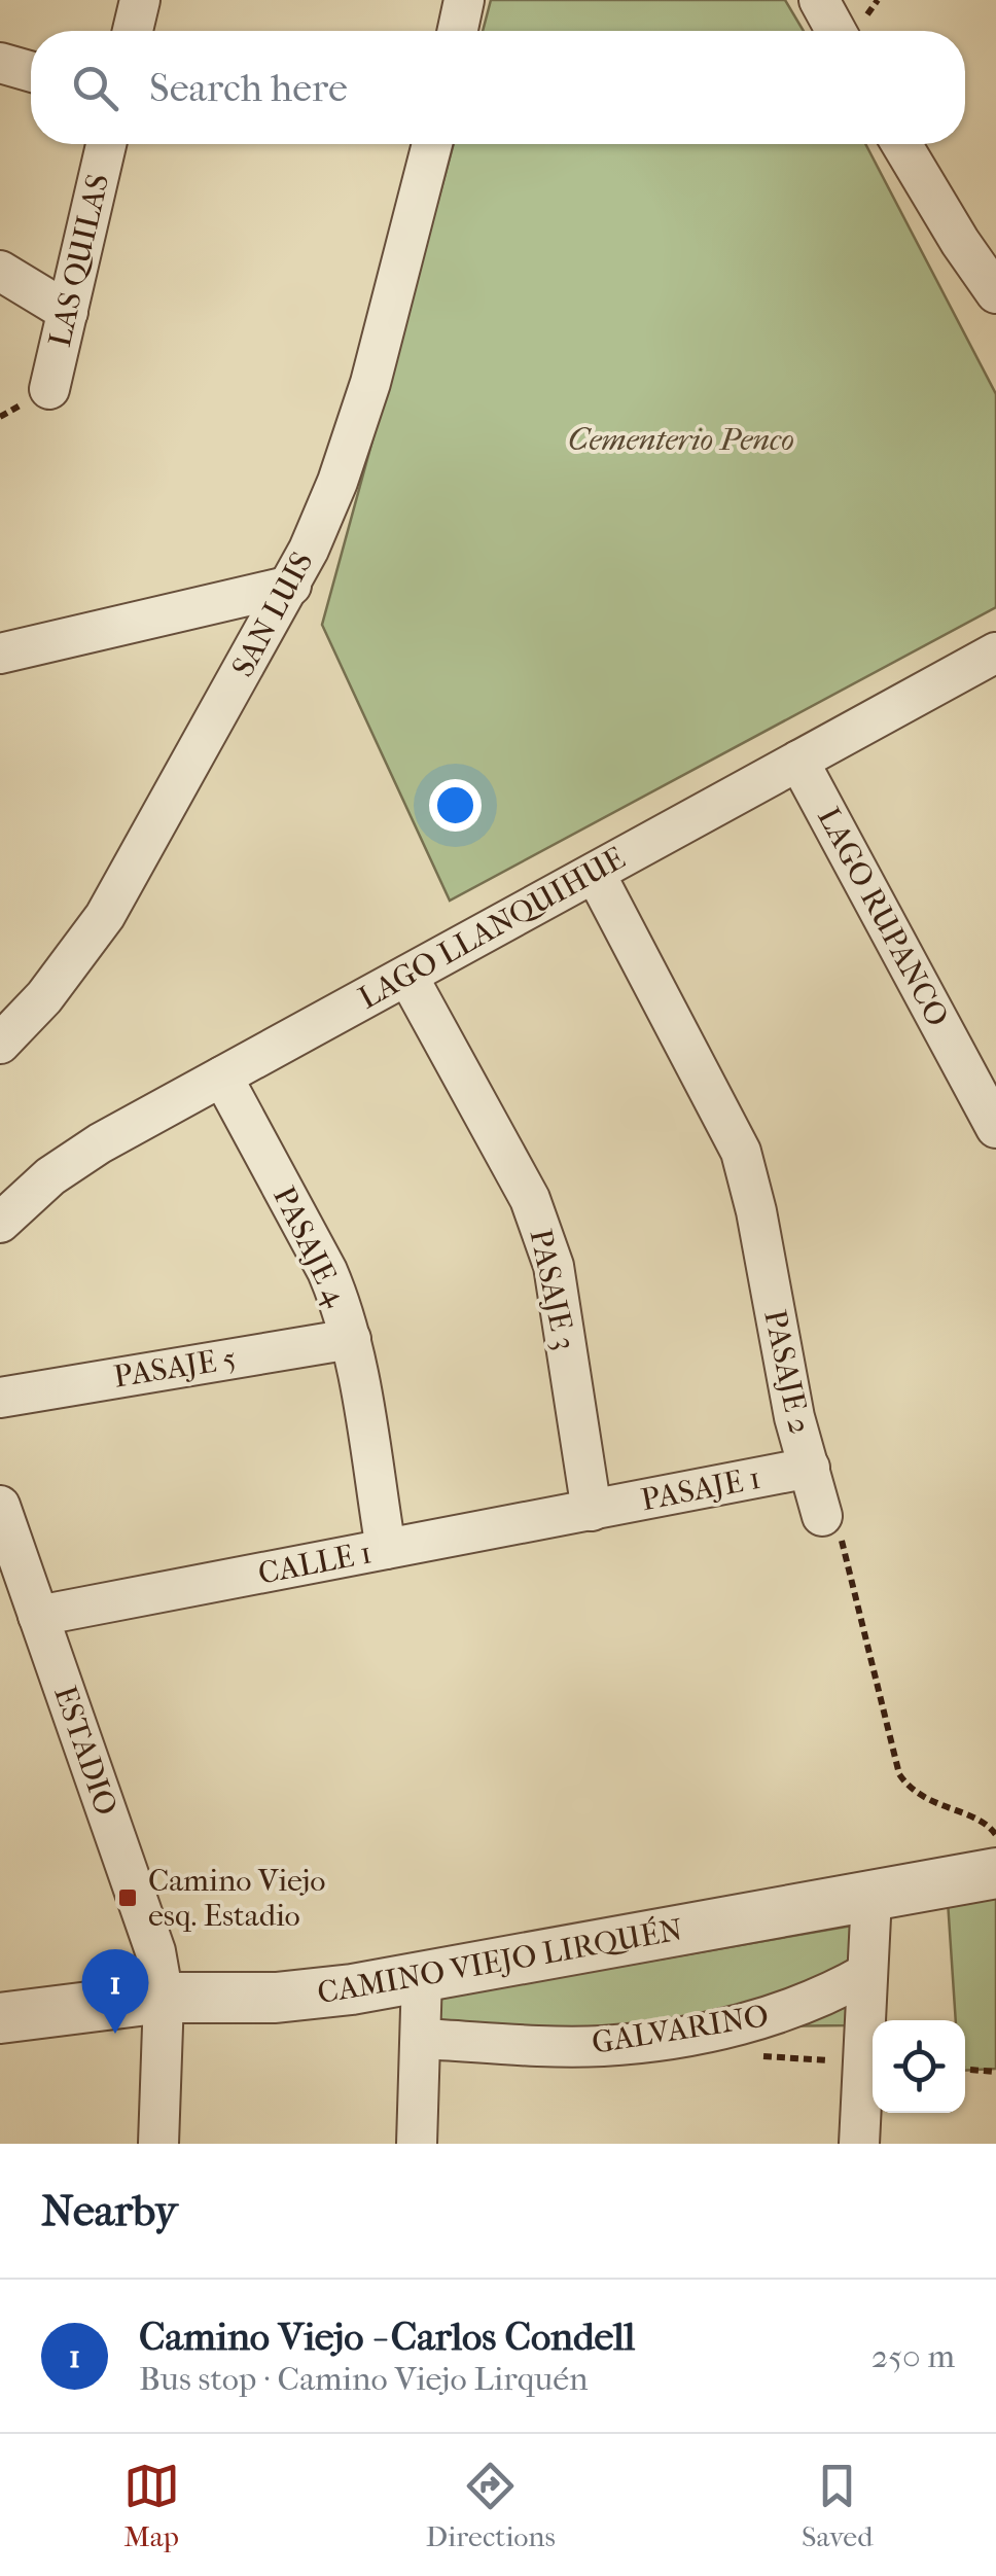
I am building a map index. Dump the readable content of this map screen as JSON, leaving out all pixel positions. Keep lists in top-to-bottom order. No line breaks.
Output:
{"streets":{"street":["LAS QUILAS","SAN LUIS","LAGO RUPANCO","LAGO LLANQUIHUE","PASAJE 4","PASAJE 3","PASAJE 5","PASAJE 2","PASAJE 1","CALLE 1","ESTADIO","CAMINO VIEJO LIRQUÉN","GALVARINO"]},"crossings":[["LAGO RUPANCO","LAGO LLANQUIHUE"],["LAGO LLANQUIHUE","PASAJE 4"],["LAGO LLANQUIHUE","PASAJE 3"],["LAGO LLANQUIHUE","PASAJE 2"],["PASAJE 4","PASAJE 5"],["PASAJE 4","CALLE 1"],["PASAJE 3","PASAJE 1"],["PASAJE 3","CALLE 1"],["PASAJE 2","PASAJE 1"],["PASAJE 1","CALLE 1"],["CALLE 1","ESTADIO"],["ESTADIO","CAMINO VIEJO LIRQUÉN"]],"parks":["Cementerio Penco"],"places":{"transit":["Camino Viejo esq. Estadio"]},"page":{"search":"Search here","pins":"1","heading":"Nearby","list":[{"mark":"1","name":"Camino Viejo - Carlos Condell","note":"Bus stop · Camino Viejo Lirquén","value":"250 m"}],"nav":["Map","Directions","Saved"]}}
